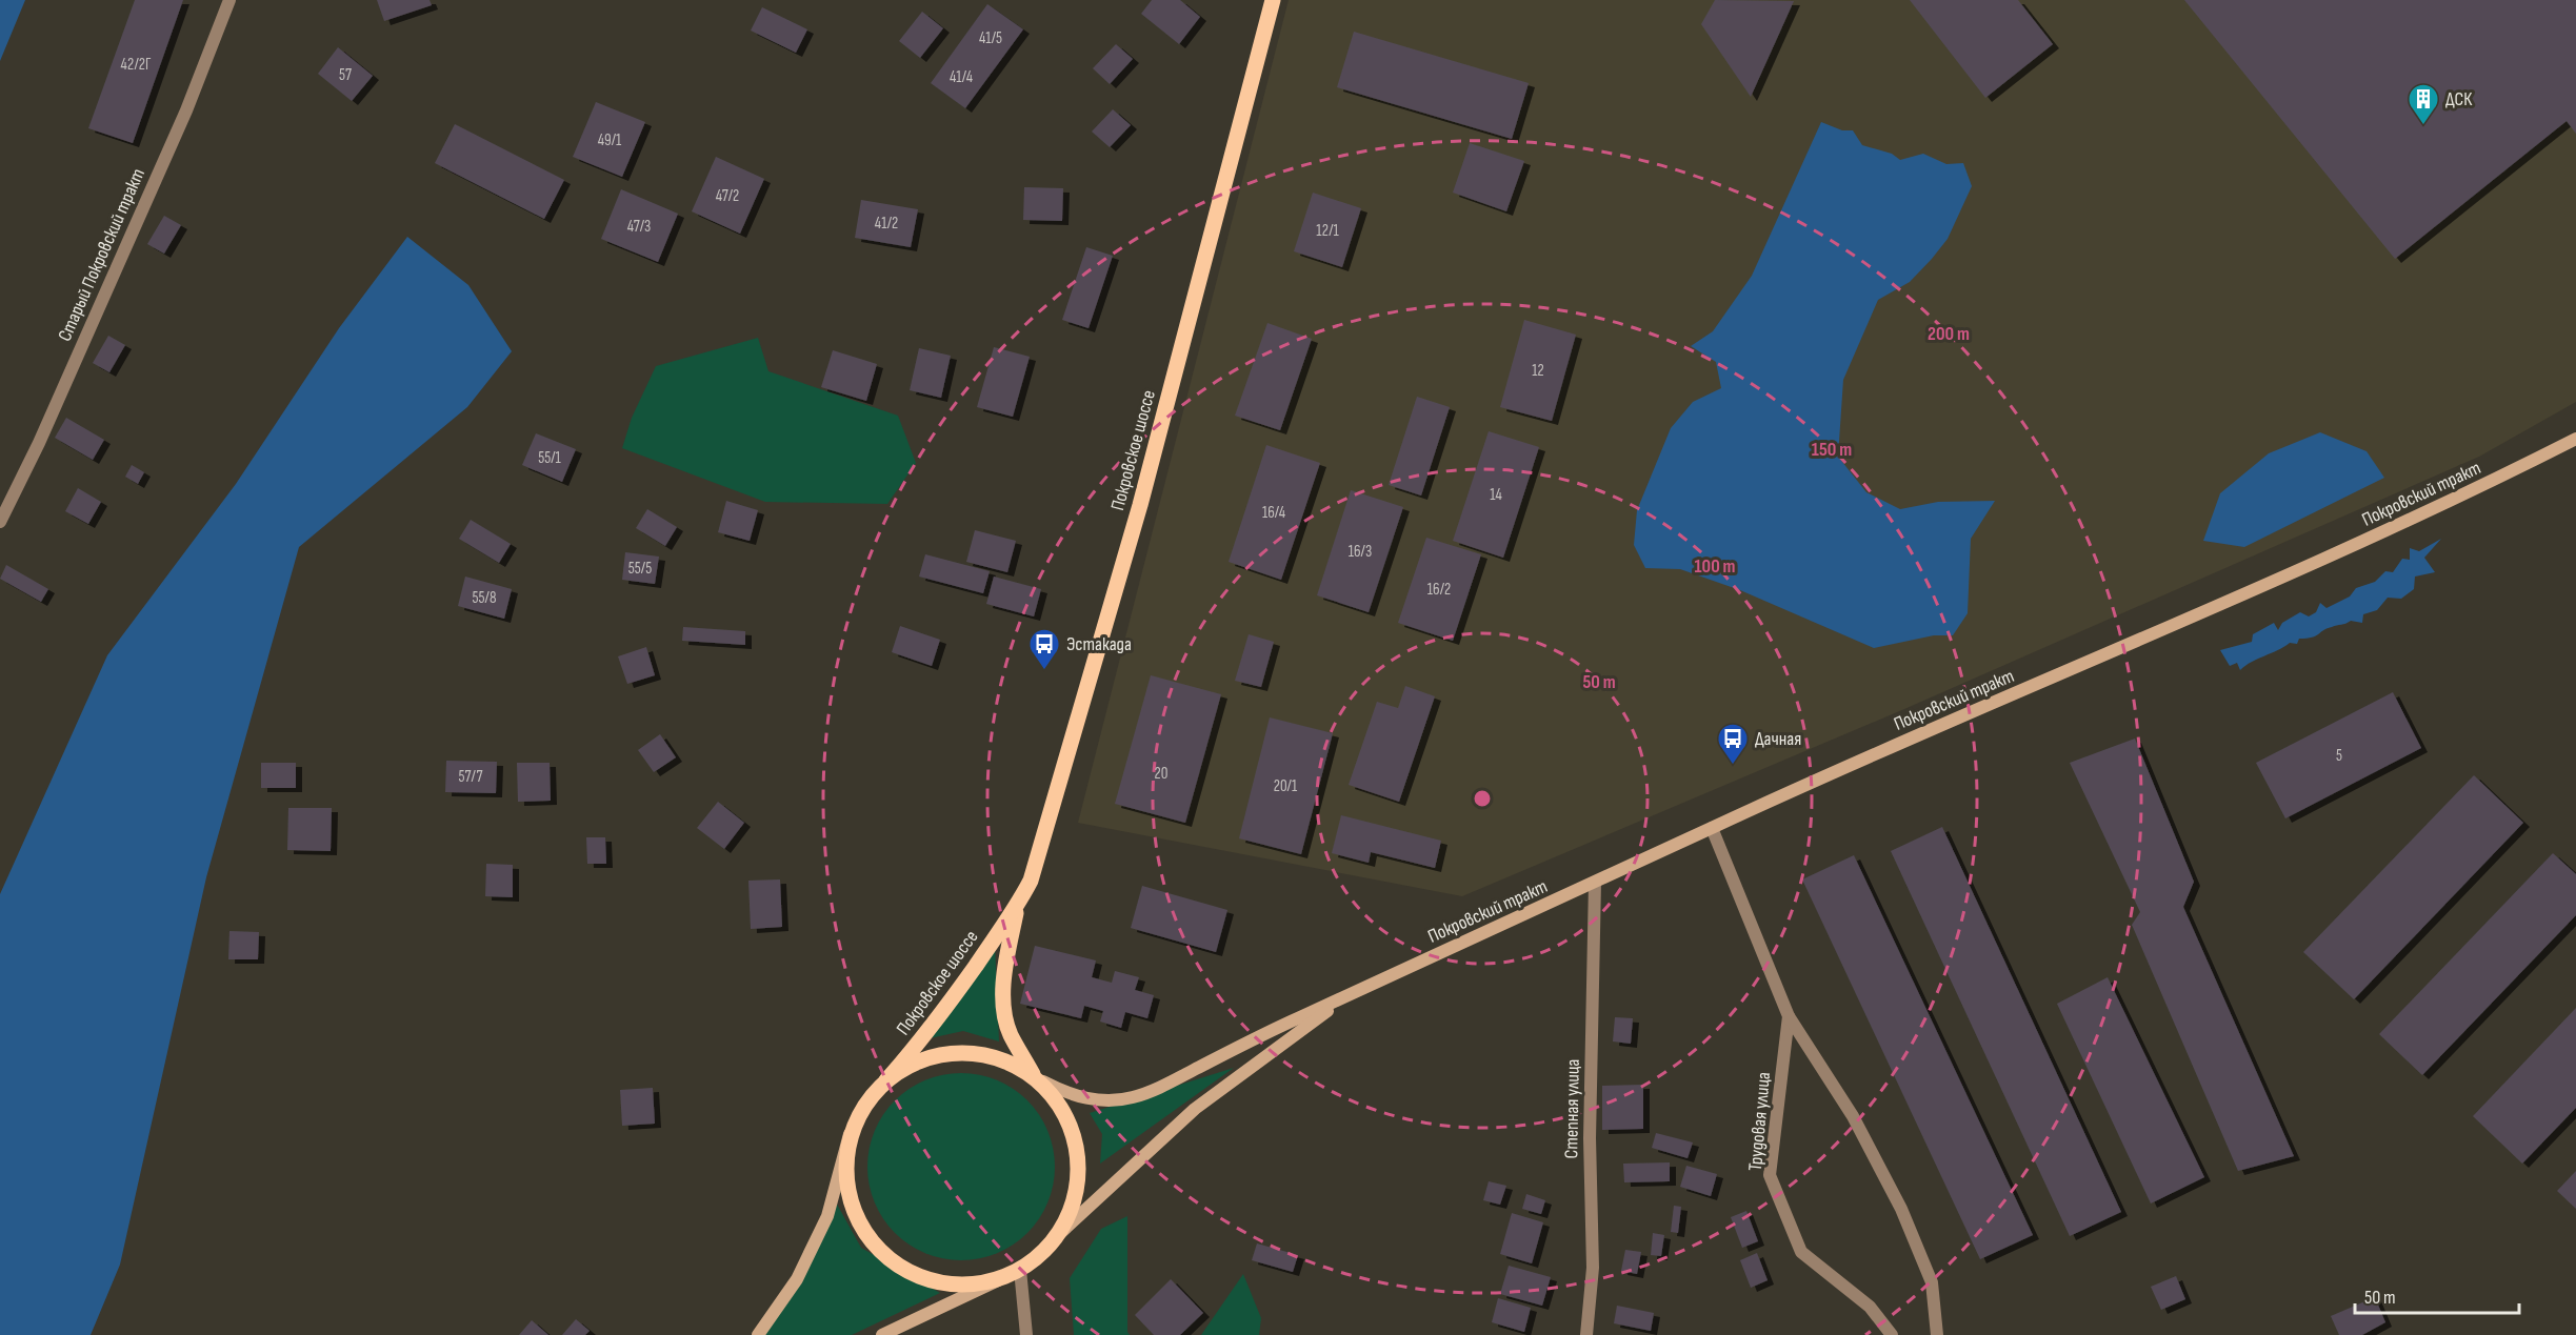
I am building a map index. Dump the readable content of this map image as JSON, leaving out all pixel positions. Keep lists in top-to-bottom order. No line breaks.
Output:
{"streets":{"main road":["Покровское шоссе","Покровский тракт"],"street":["Старый Покровский тракт","Степная улица","Трудовая улица"]},"crossings":[["Покровский тракт","Степная улица"],["Покровский тракт","Трудовая улица"]],"places":{"building":["ДСК"],"bus stop":["Эстакада","Дачная"]},"house_numbers":["41/5","42/2Г","57","41/4","49/1","47/2","41/2","47/3","12/1","12","55/1","14","16/4","16/3","55/5","16/2","55/8","5","20","57/7","20/1"],"scale_bar":"50 m","rings":["200 m","150 m","100 m","50 m"]}
